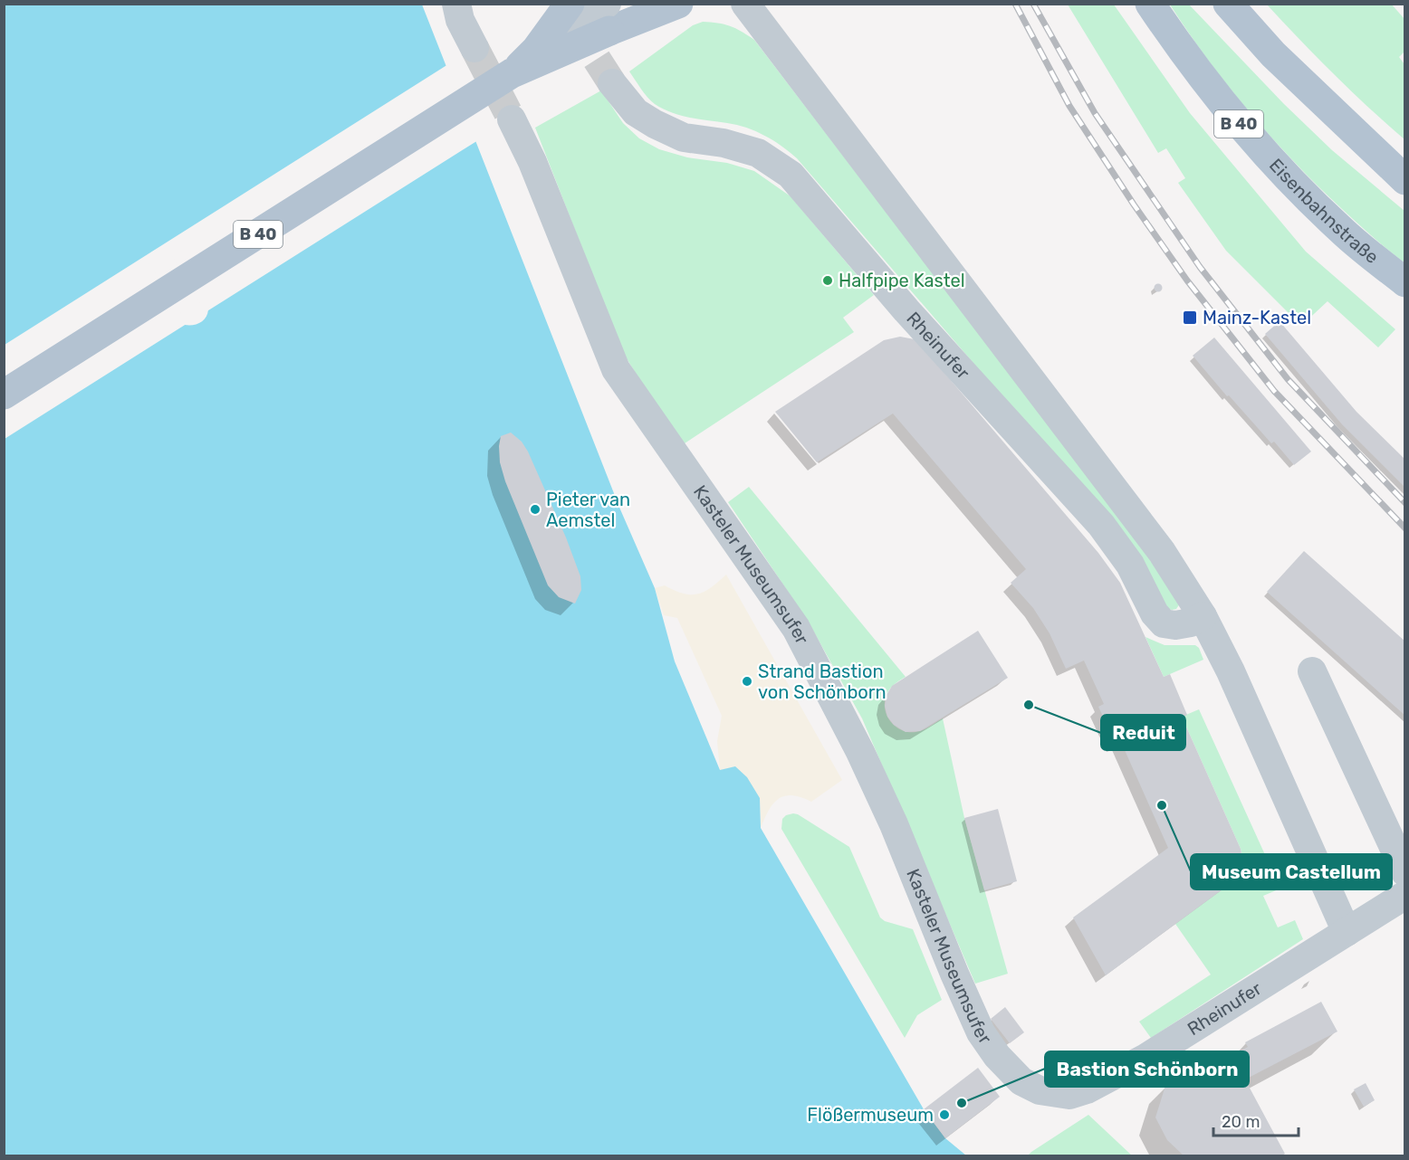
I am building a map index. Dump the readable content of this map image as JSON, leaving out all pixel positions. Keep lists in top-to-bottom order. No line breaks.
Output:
{"streets":{"main road":["B 40","Eisenbahnstraße"],"street":["Rheinufer","Kasteler Museumsufer"]},"crossings":[["Rheinufer","Kasteler Museumsufer"]],"places":{"other":["Halfpipe Kastel","Pieter van Aemstel","Strand Bastion von Schönborn","Reduit","Museum Castellum","Bastion Schönborn","Flößermuseum"],"transit":["Mainz-Kastel"]},"scale_bar":"20 m"}
